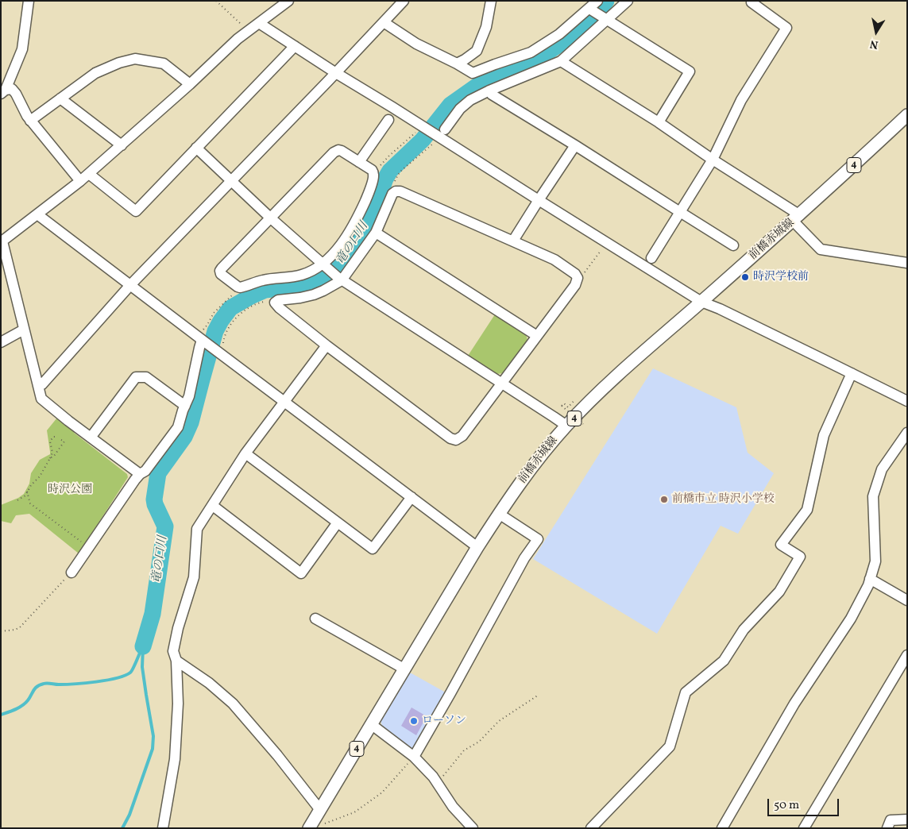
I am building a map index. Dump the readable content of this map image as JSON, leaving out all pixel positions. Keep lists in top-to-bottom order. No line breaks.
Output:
{"streets":{"main road":["4","前橋赤城線"]},"water":["竜の口川"],"parks":["時沢公園"],"places":["時沢学校前","前橋市立 時沢小学校","ローソン"],"scale_bar":"50 m","north":"bottom"}
